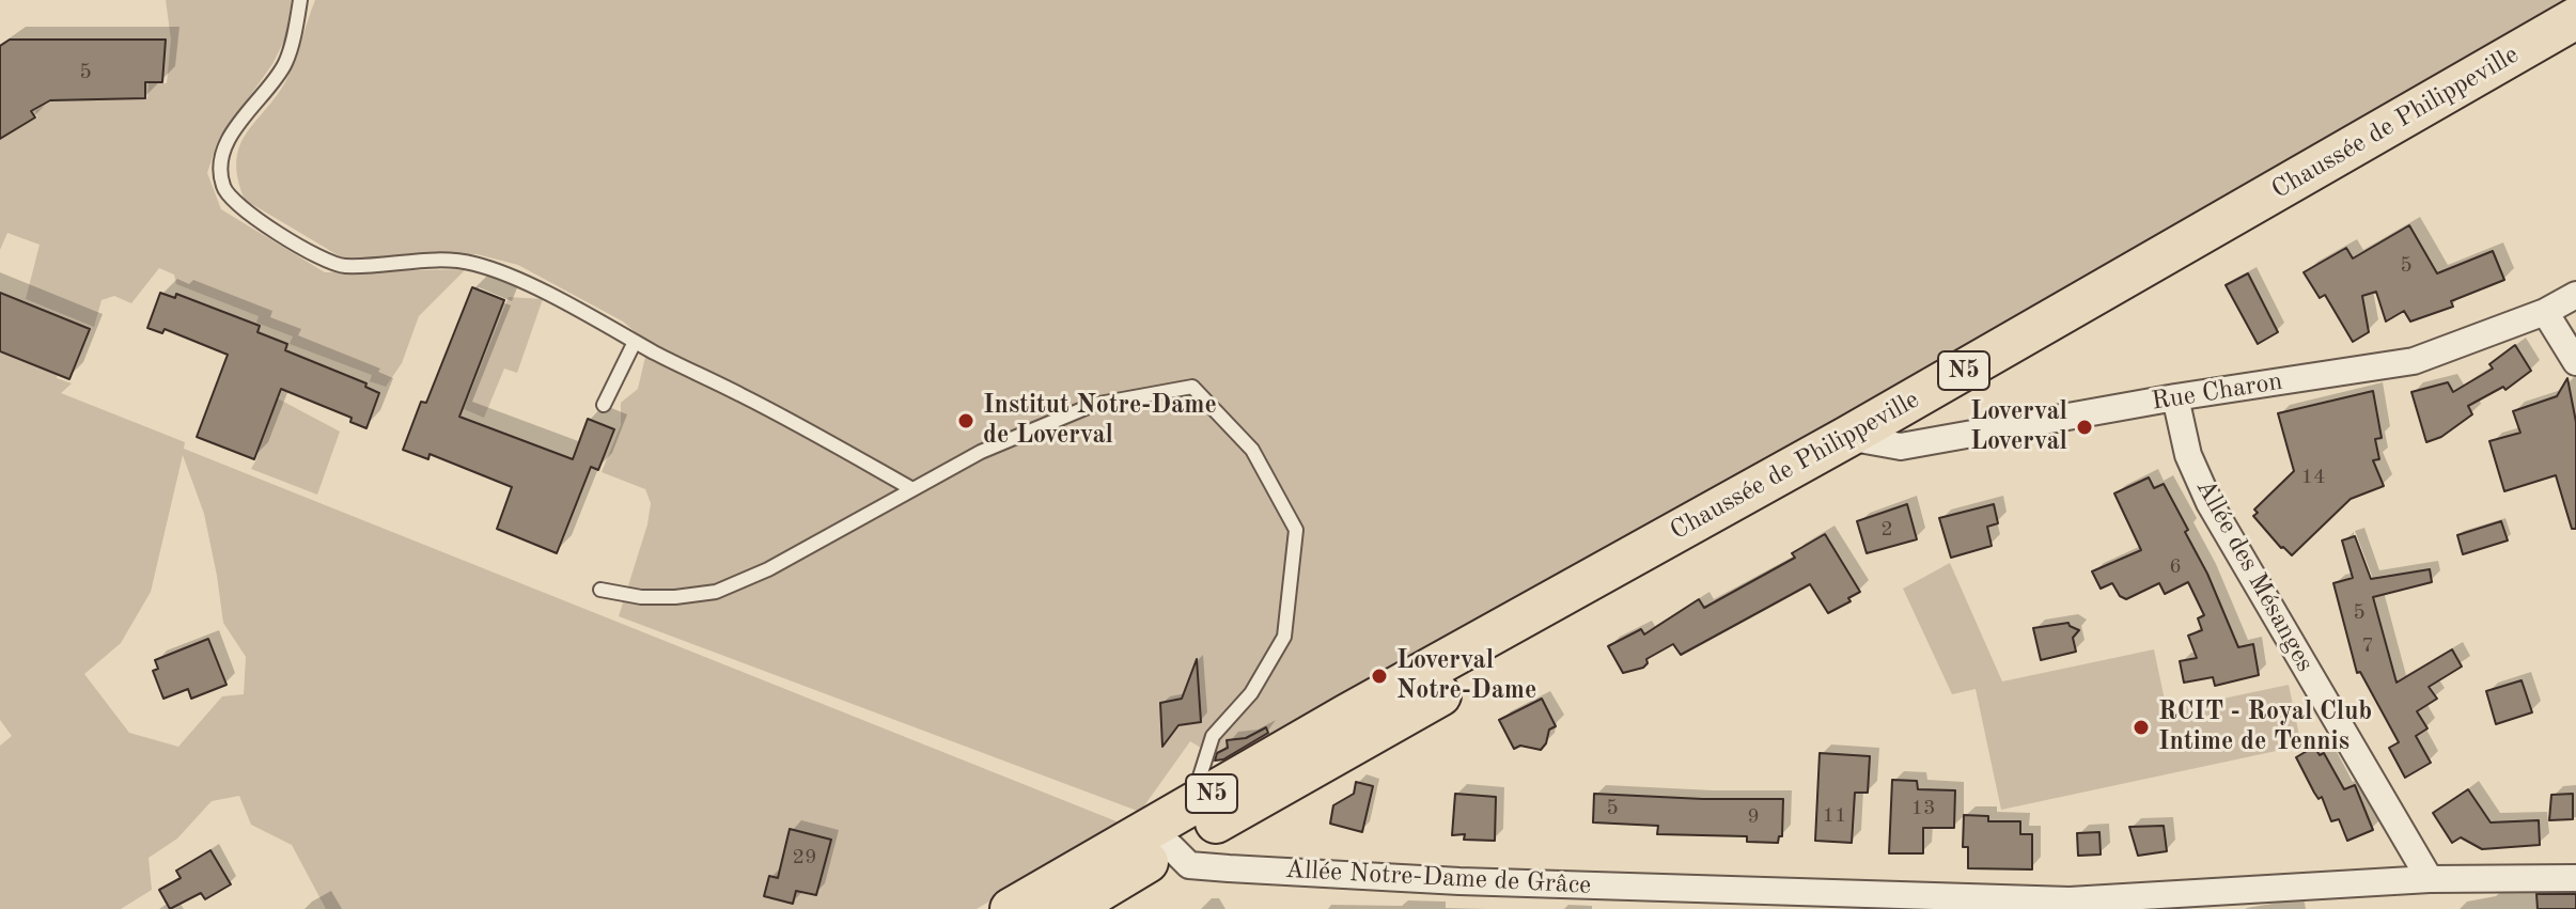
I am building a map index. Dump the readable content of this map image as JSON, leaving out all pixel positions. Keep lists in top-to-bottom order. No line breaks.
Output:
{"streets":{"main road":["Chaussée de Philippeville","N5"],"street":["Rue Charon","Allée des Mésanges","Allée Notre-Dame de Grâce"]},"crossings":[["Chaussée de Philippeville","Rue Charon"],["Chaussée de Philippeville","Allée Notre-Dame de Grâce"],["Rue Charon","Allée des Mésanges"],["Allée des Mésanges","Allée Notre-Dame de Grâce"]],"places":["Institut Notre-Dame de Loverval","Loverval Loverval","Loverval Notre-Dame","RCIT - Royal Club Intime de Tennis"],"house_numbers":["5","5","14","2","6","5","7","5","13","11","9","29"]}
